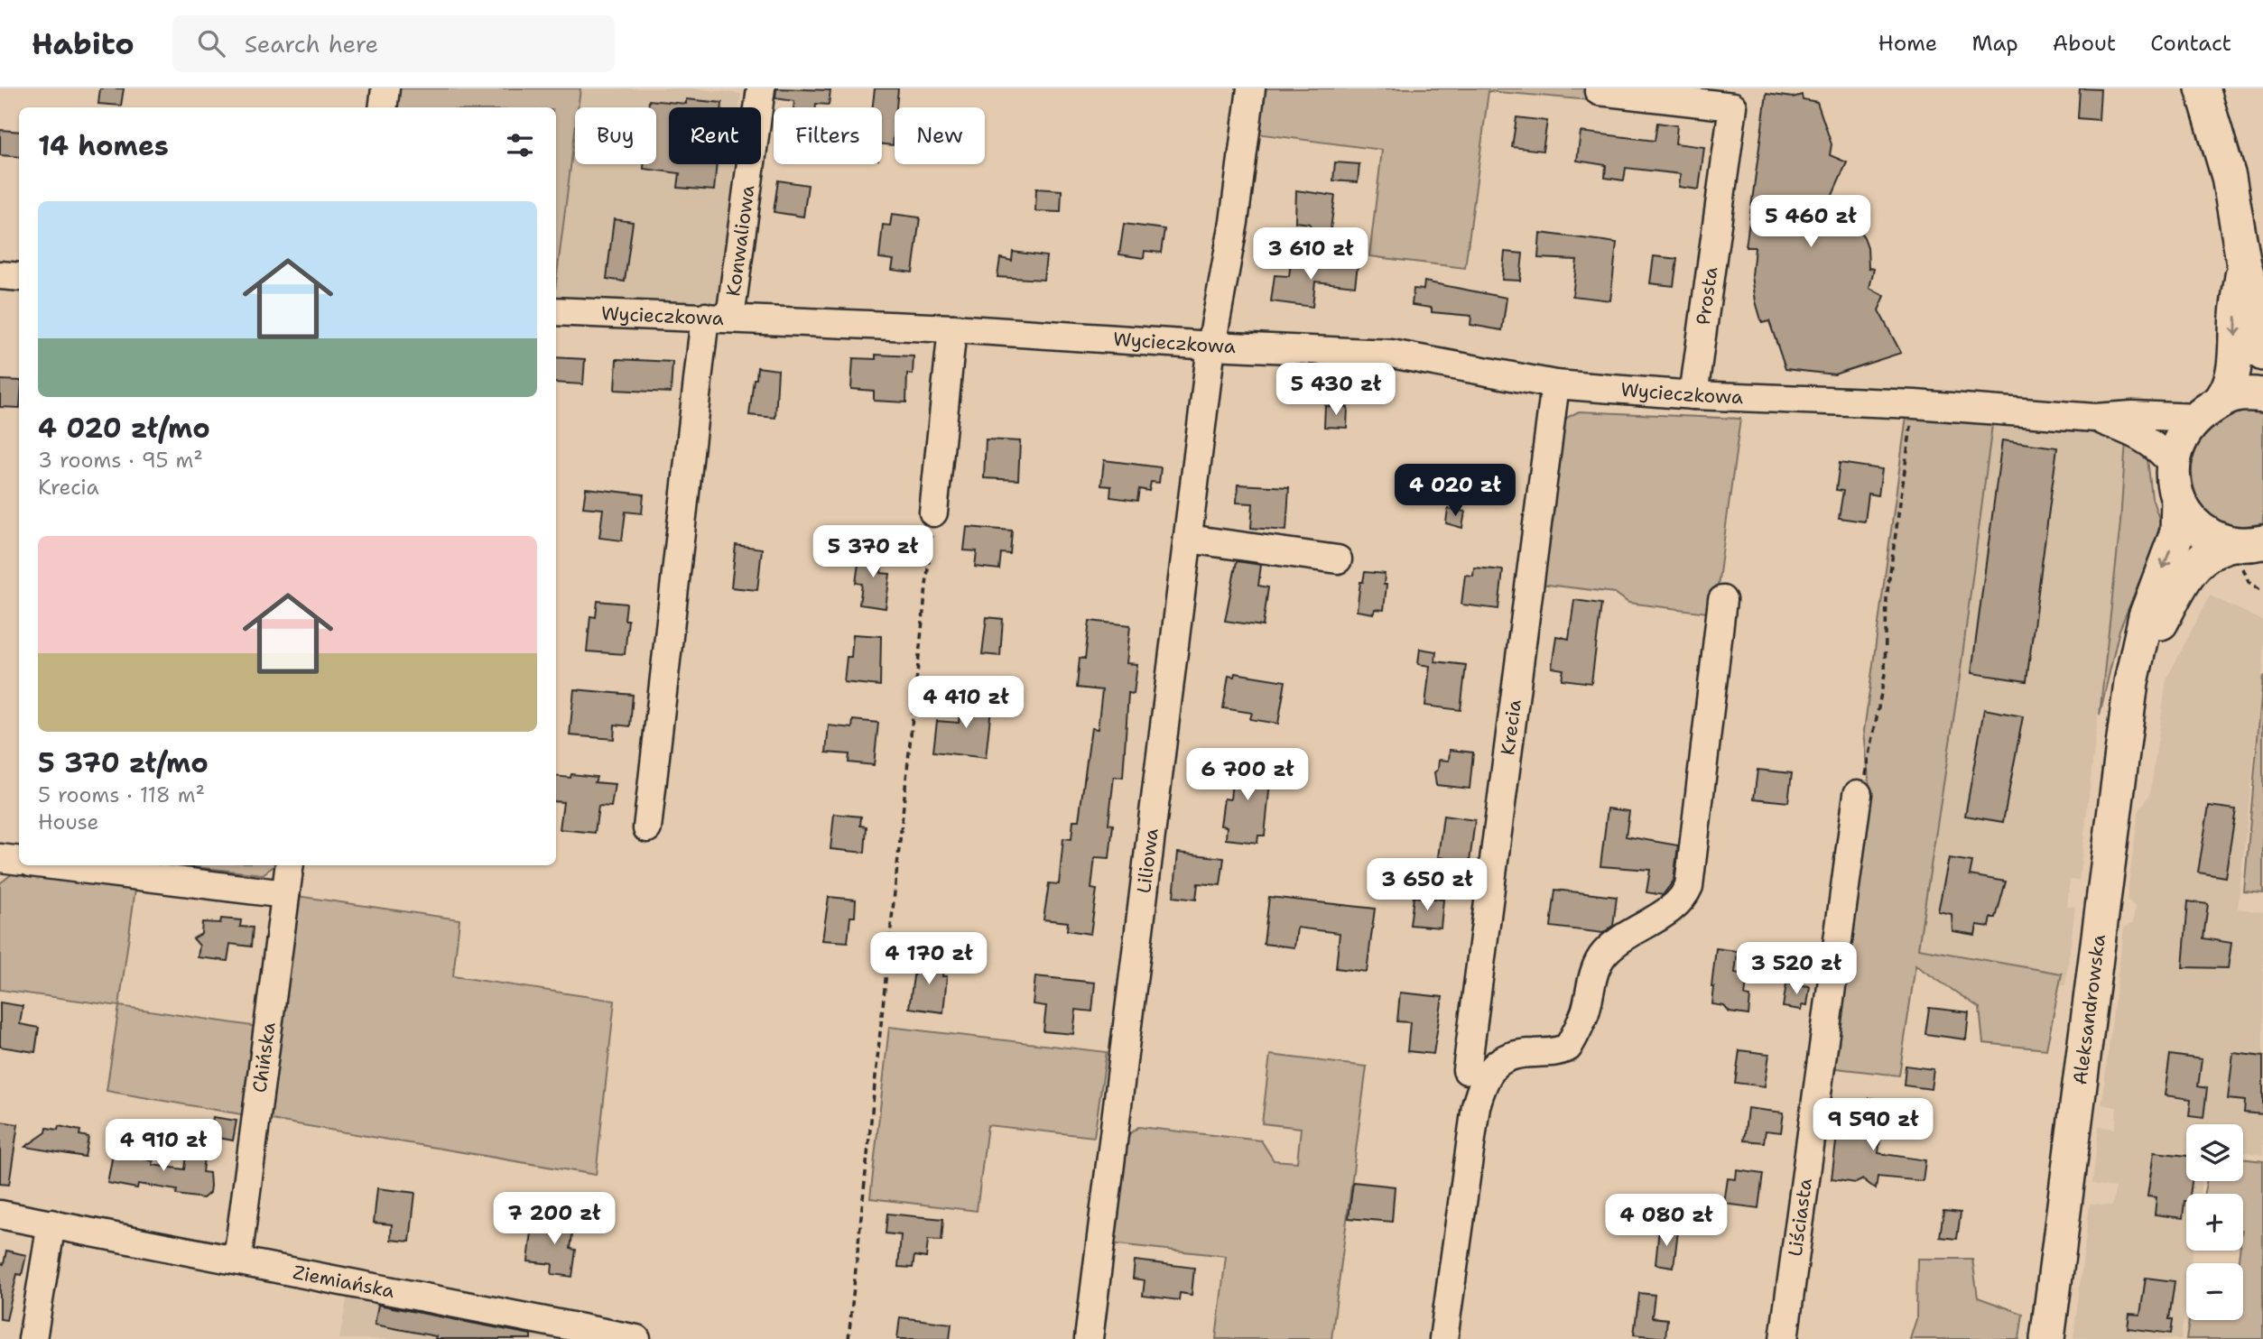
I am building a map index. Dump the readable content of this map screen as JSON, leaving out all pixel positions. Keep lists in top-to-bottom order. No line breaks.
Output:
{"streets":{"main road":["Aleksandrowska"],"street":["Konwaliowa","Prosta","Wycieczkowa","Krecia","Liliowa","Chińska","Liściasta","Ziemiańska"]},"crossings":[["Konwaliowa","Wycieczkowa"],["Prosta","Wycieczkowa"],["Wycieczkowa","Krecia"],["Wycieczkowa","Liliowa"],["Wycieczkowa","Aleksandrowska"],["Chińska","Ziemiańska"]],"page":{"header":"Habito","search":"Search here","nav":["Home","Map","About","Contact"],"chip":["Buy","Rent","Filters","New"],"heading":"14 homes","list":[{"name":"4 020 zł/mo","note":"3 rooms · 95 m² · Krecia"},{"name":"5 370 zł/mo","note":"5 rooms · 118 m² · House"}],"price":["5 460 zł","3 610 zł","5 430 zł","4 020 zł","5 370 zł","4 410 zł","6 700 zł","3 650 zł","4 170 zł","3 520 zł","9 590 zł","4 910 zł","7 200 zł","4 080 zł"],"map_buttons":["+","−"]}}
